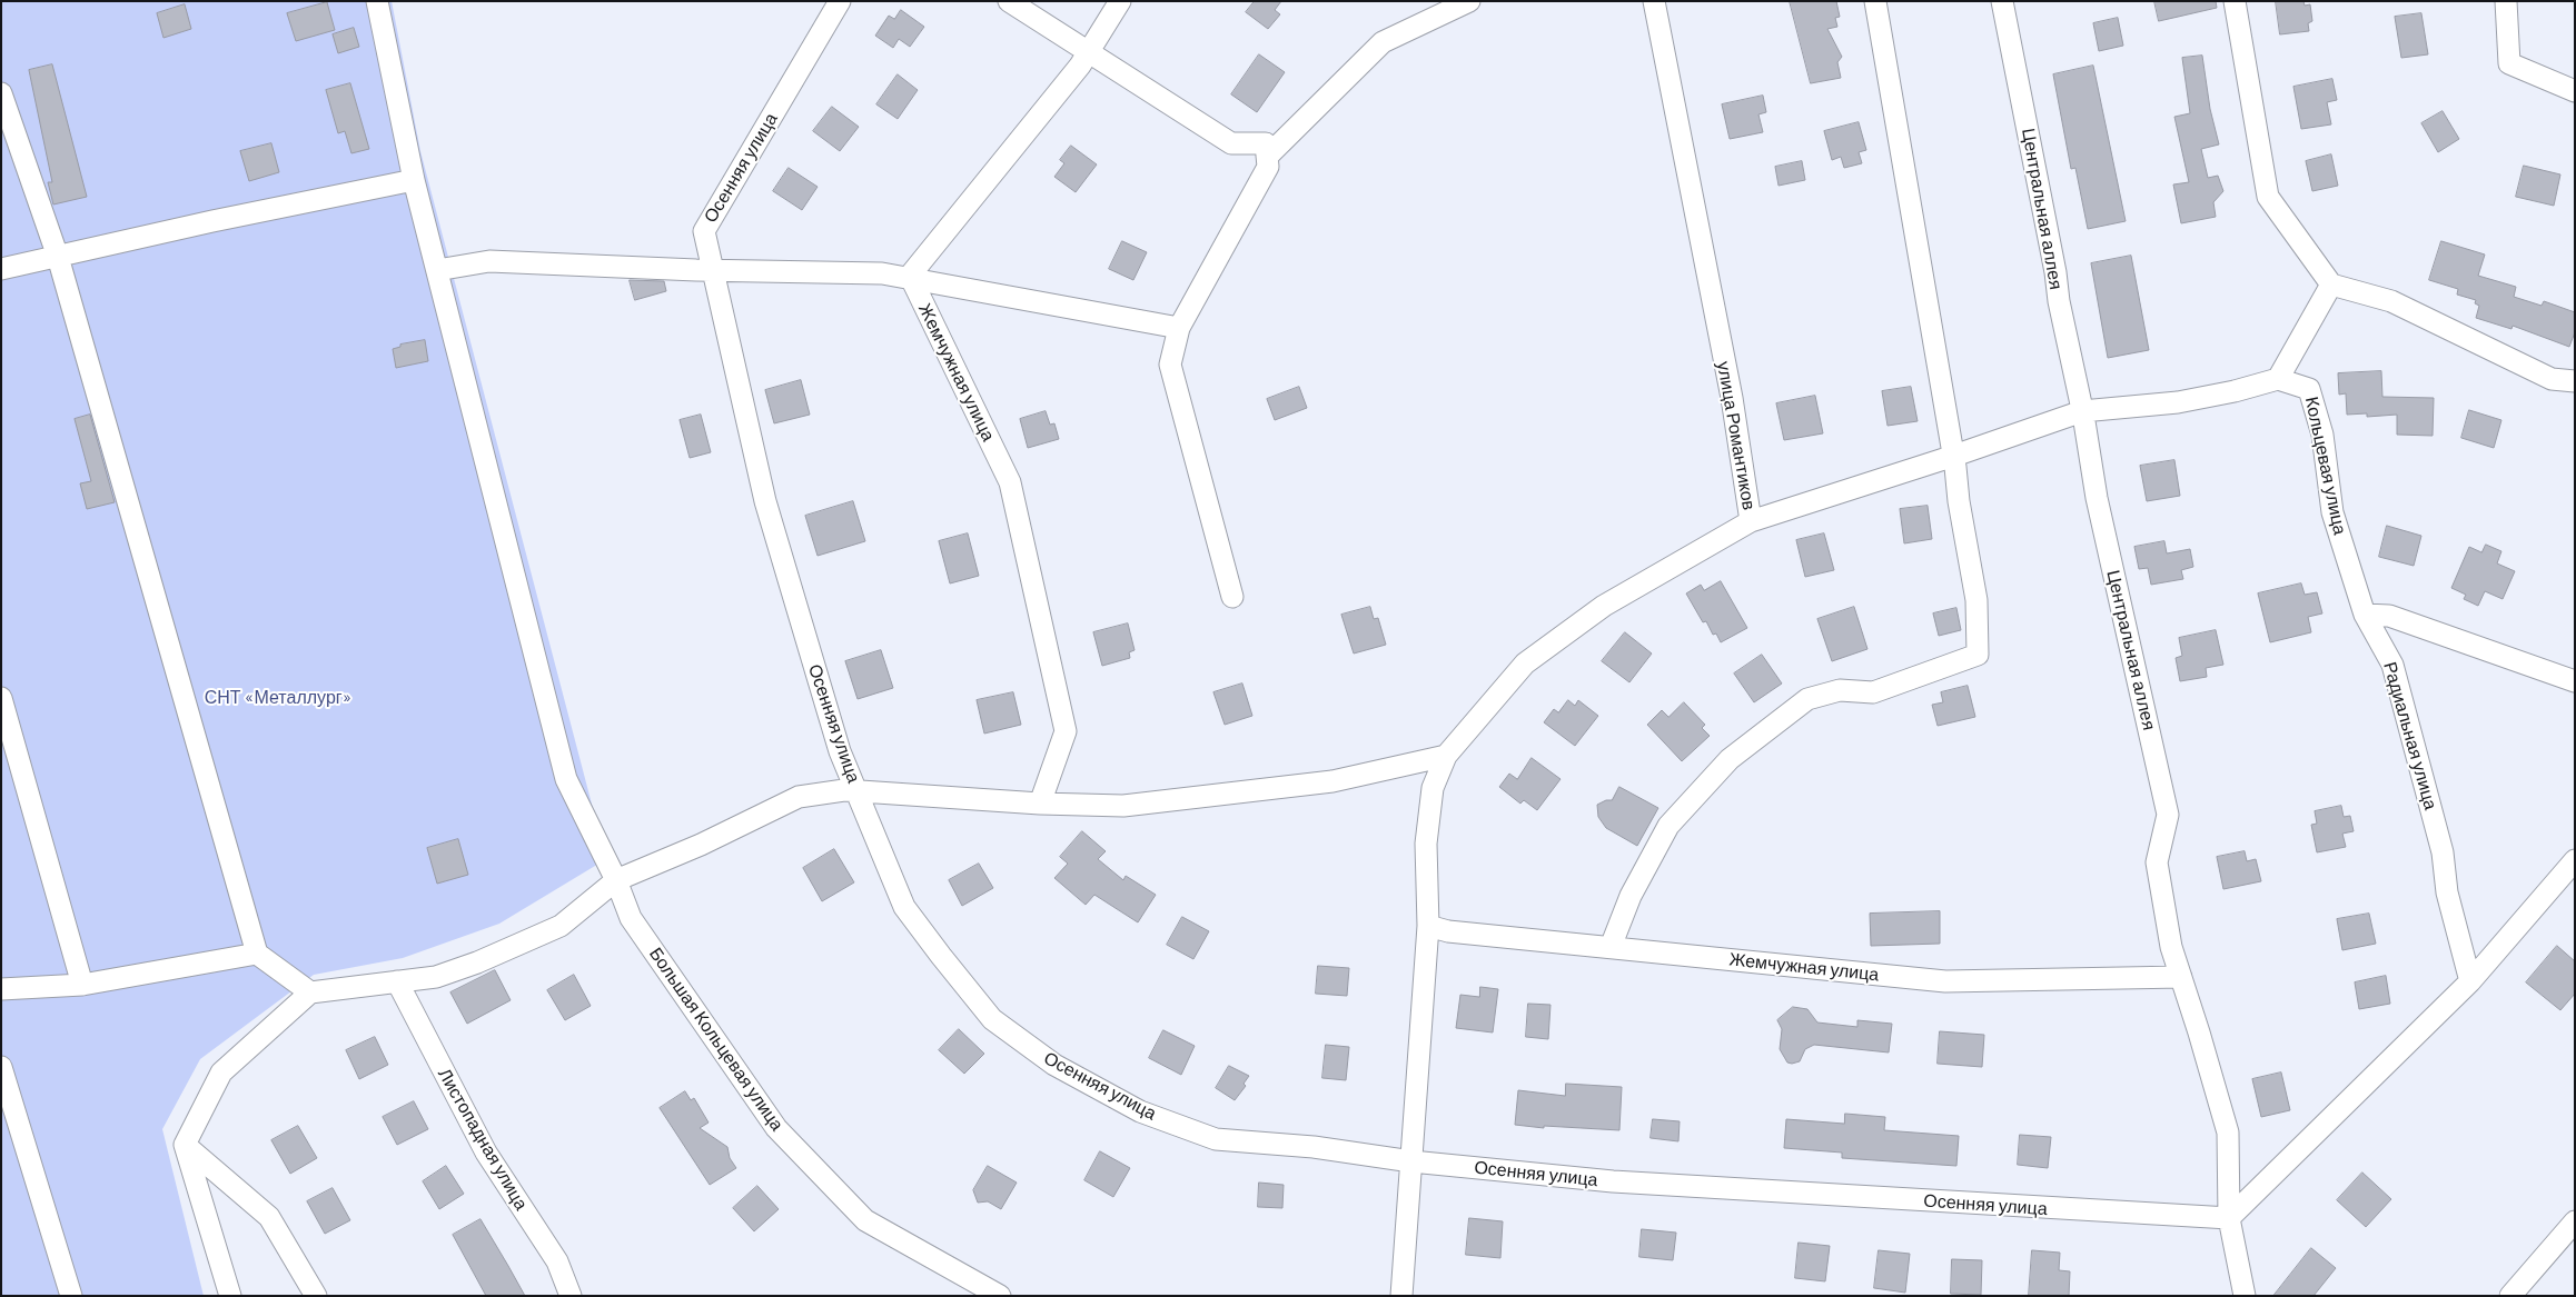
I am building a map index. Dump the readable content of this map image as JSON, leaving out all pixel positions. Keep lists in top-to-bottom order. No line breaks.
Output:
{"streets":{"street":["Осенняя улица","Центральная аллея","Жемчужная улица","улица Романтиков","Кольцевая улица","Радиальная улица","Большая Кольцевая улица","Листопадная улица"]},"crossings":[["Осенняя улица","Центральная аллея"],["Осенняя улица","улица Романтиков"],["Центральная аллея","Жемчужная улица"],["Жемчужная улица","улица Романтиков"],["Кольцевая улица","Радиальная улица"]],"parks":["СНТ «Металлург»"]}
